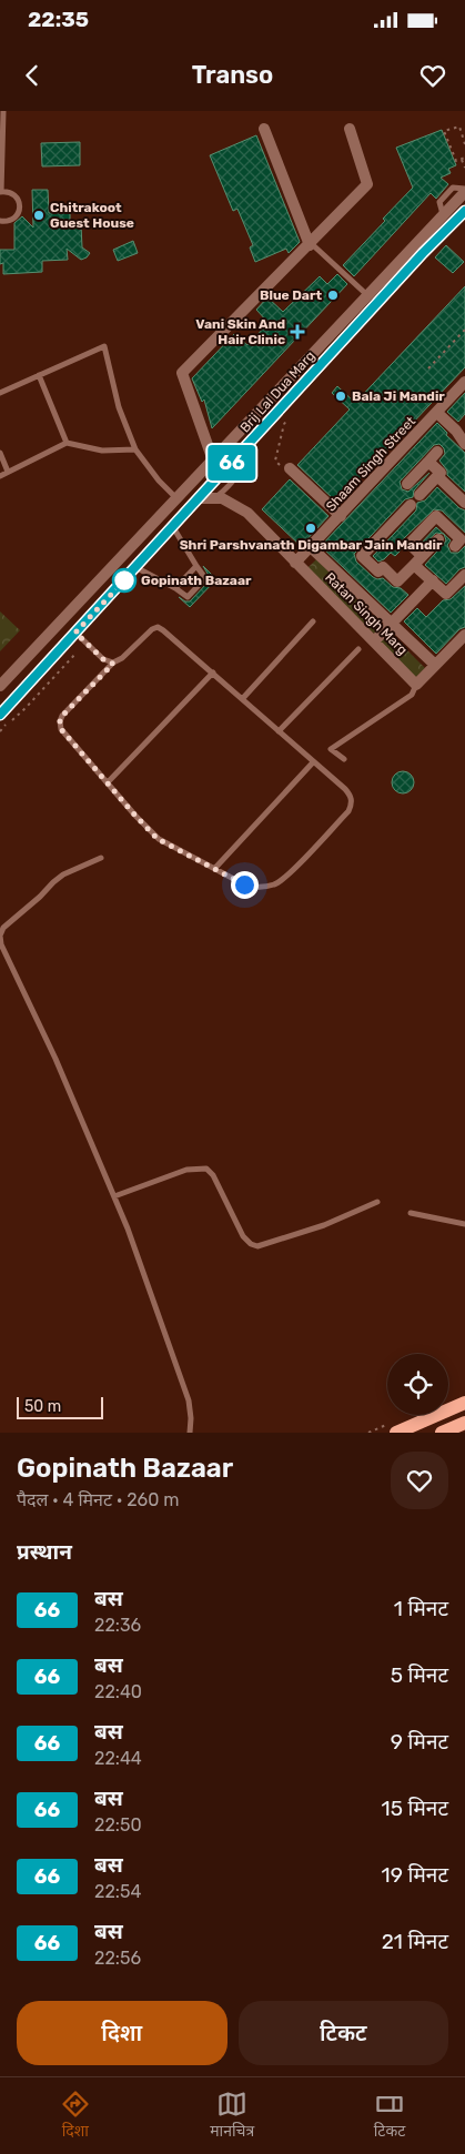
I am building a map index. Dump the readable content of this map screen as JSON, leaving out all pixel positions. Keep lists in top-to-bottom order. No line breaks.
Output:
{"streets":{"street":["Brij Lal Dua Marg","Shaam Singh Street","Ratan Singh Marg"]},"crossings":[["Shaam Singh Street","Ratan Singh Marg"]],"places":{"other":["Chitrakoot Guest House","Blue Dart","Bala Ji Mandir","Shri Parshvanath Digambar Jain Mandir","Gopinath Bazaar"],"health":["Vani Skin And Hair Clinic"]},"lines":["bus line 66"],"scale_bar":"50 m","page":{"status":"22:35","header":"Transo","on_map":"66","scale":"50 m","heading":[["Gopinath Bazaar","पैदल · 4 मिनट · 260 m"],"प्रस्थान"],"list":[{"mark":"66","name":"बस","note":"22:36","value":"1 मिनट"},{"mark":"66","name":"बस","note":"22:40","value":"5 मिनट"},{"mark":"66","name":"बस","note":"22:44","value":"9 मिनट"},{"mark":"66","name":"बस","note":"22:50","value":"15 मिनट"},{"mark":"66","name":"बस","note":"22:54","value":"19 मिनट"},{"mark":"66","name":"बस","note":"22:56","value":"21 मिनट"}],"buttons":["दिशा","टिकट"],"tabs":["दिशा","मानचित्र","टिकट"]}}
